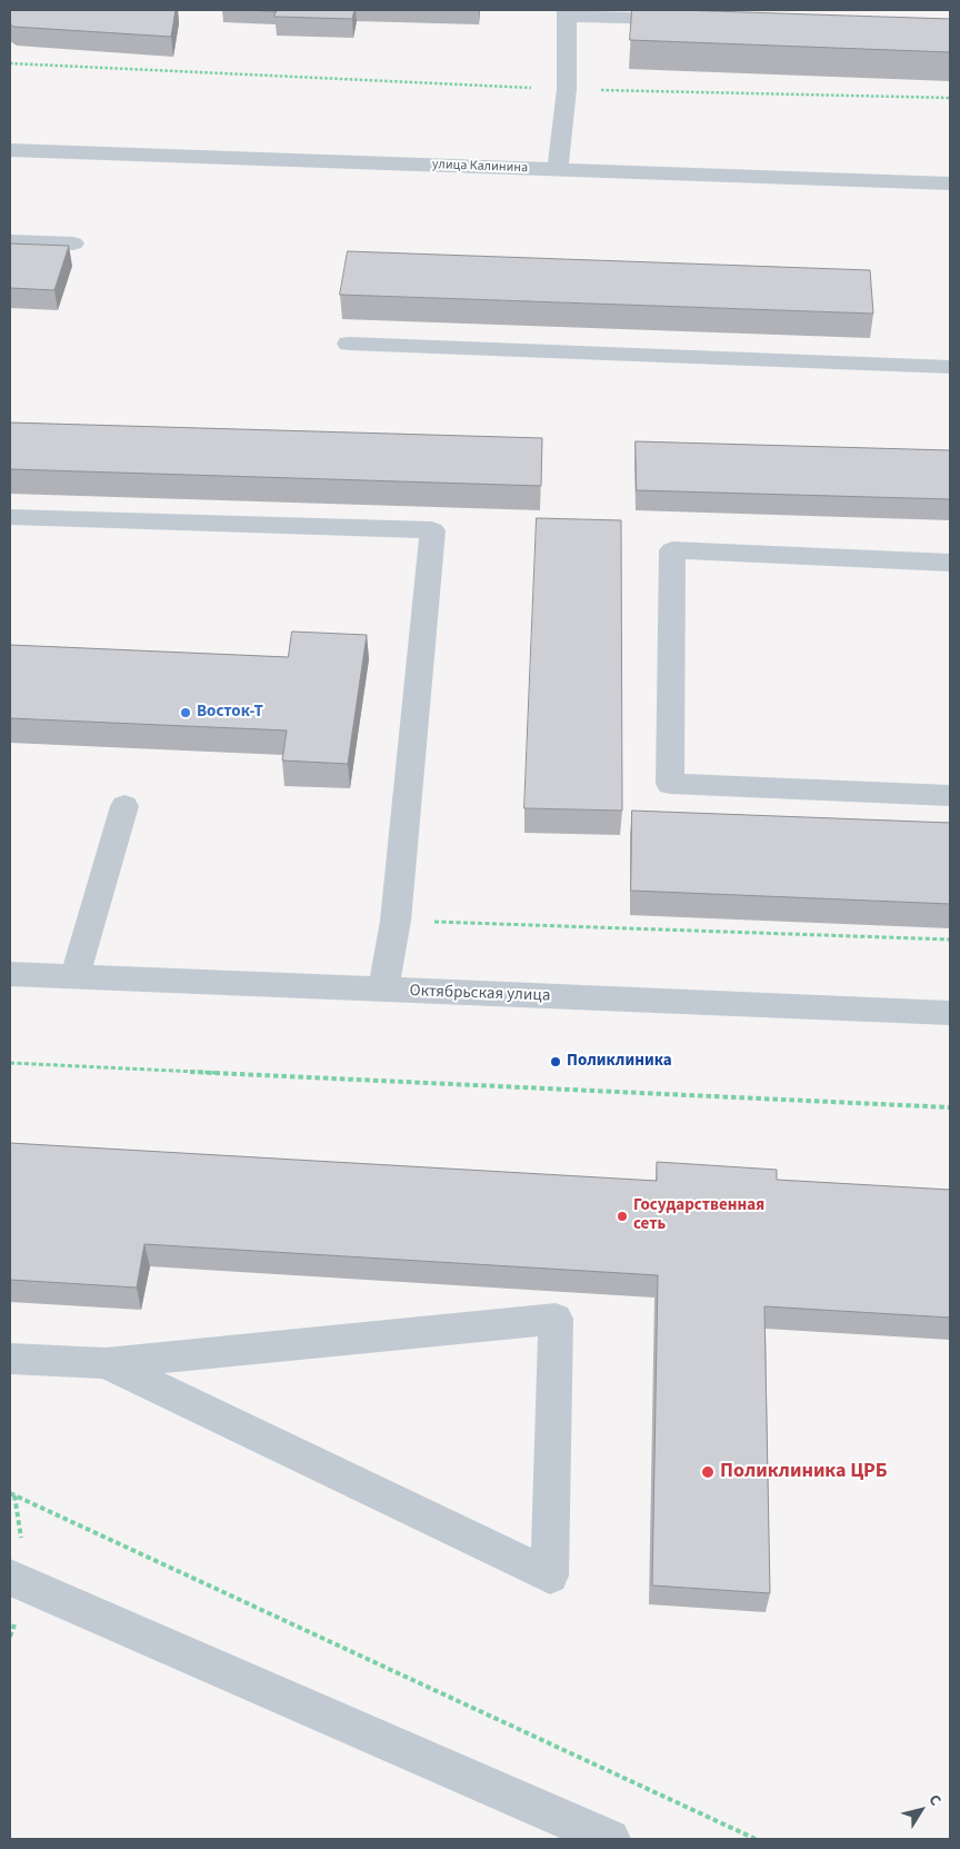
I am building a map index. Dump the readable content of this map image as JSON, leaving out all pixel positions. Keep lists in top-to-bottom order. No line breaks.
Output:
{"streets":{"street":["улица Калинина","Октябрьская улица"]},"places":["Восток-Т","Поликлиника","Государственная сеть","Поликлиника ЦРБ"],"north":"top right"}
